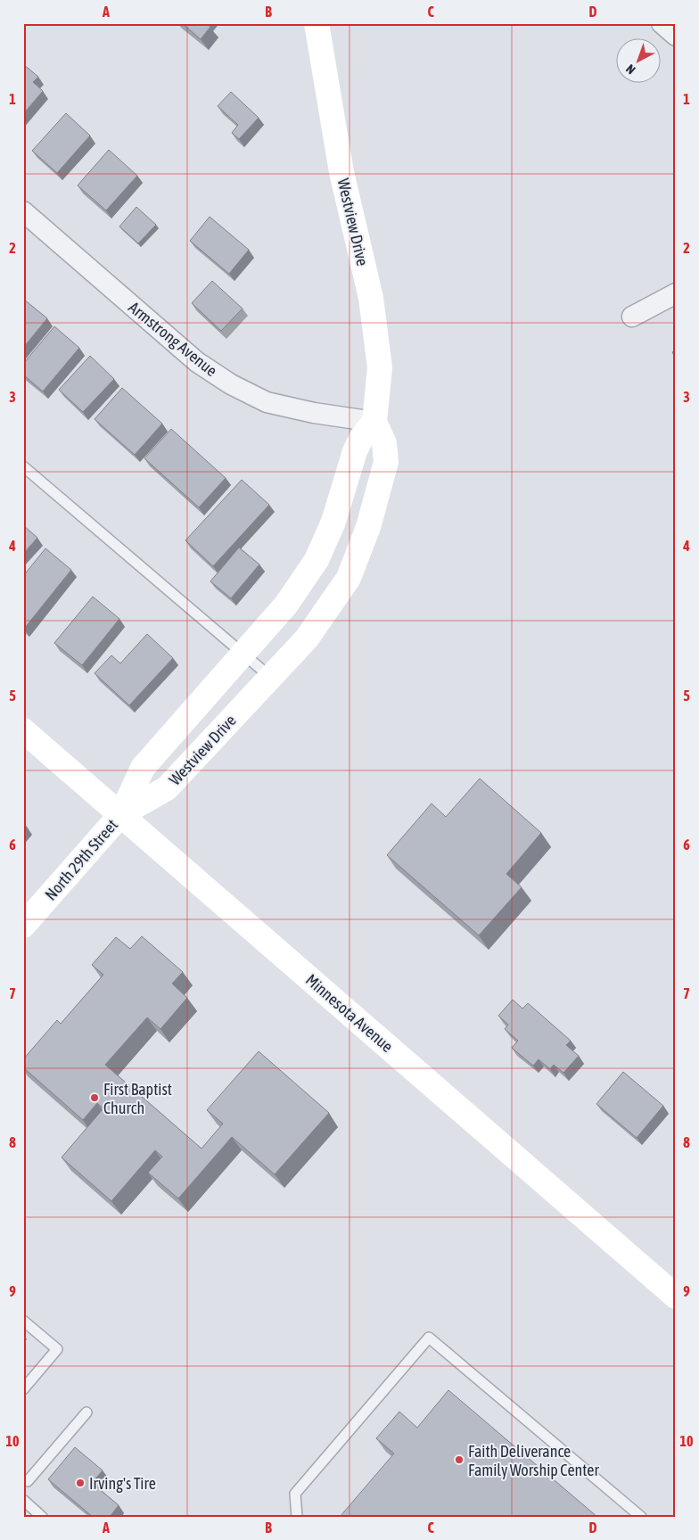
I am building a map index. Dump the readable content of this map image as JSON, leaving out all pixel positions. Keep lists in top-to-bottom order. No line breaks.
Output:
{"streets":{"main road":["Westview Drive","North 29th Street","Minnesota Avenue"],"street":["Armstrong Avenue"]},"crossings":[["Westview Drive","Armstrong Avenue"],["Westview Drive","North 29th Street"],["Westview Drive","Minnesota Avenue"],["North 29th Street","Minnesota Avenue"]],"places":["First Baptist Church","Faith Deliverance Family Worship Center","Irving's Tire"],"north":"bottom left","grid":{"columns":["A","B","C","D"],"rows":["1","2","3","4","5","6","7","8","9","10"]}}
